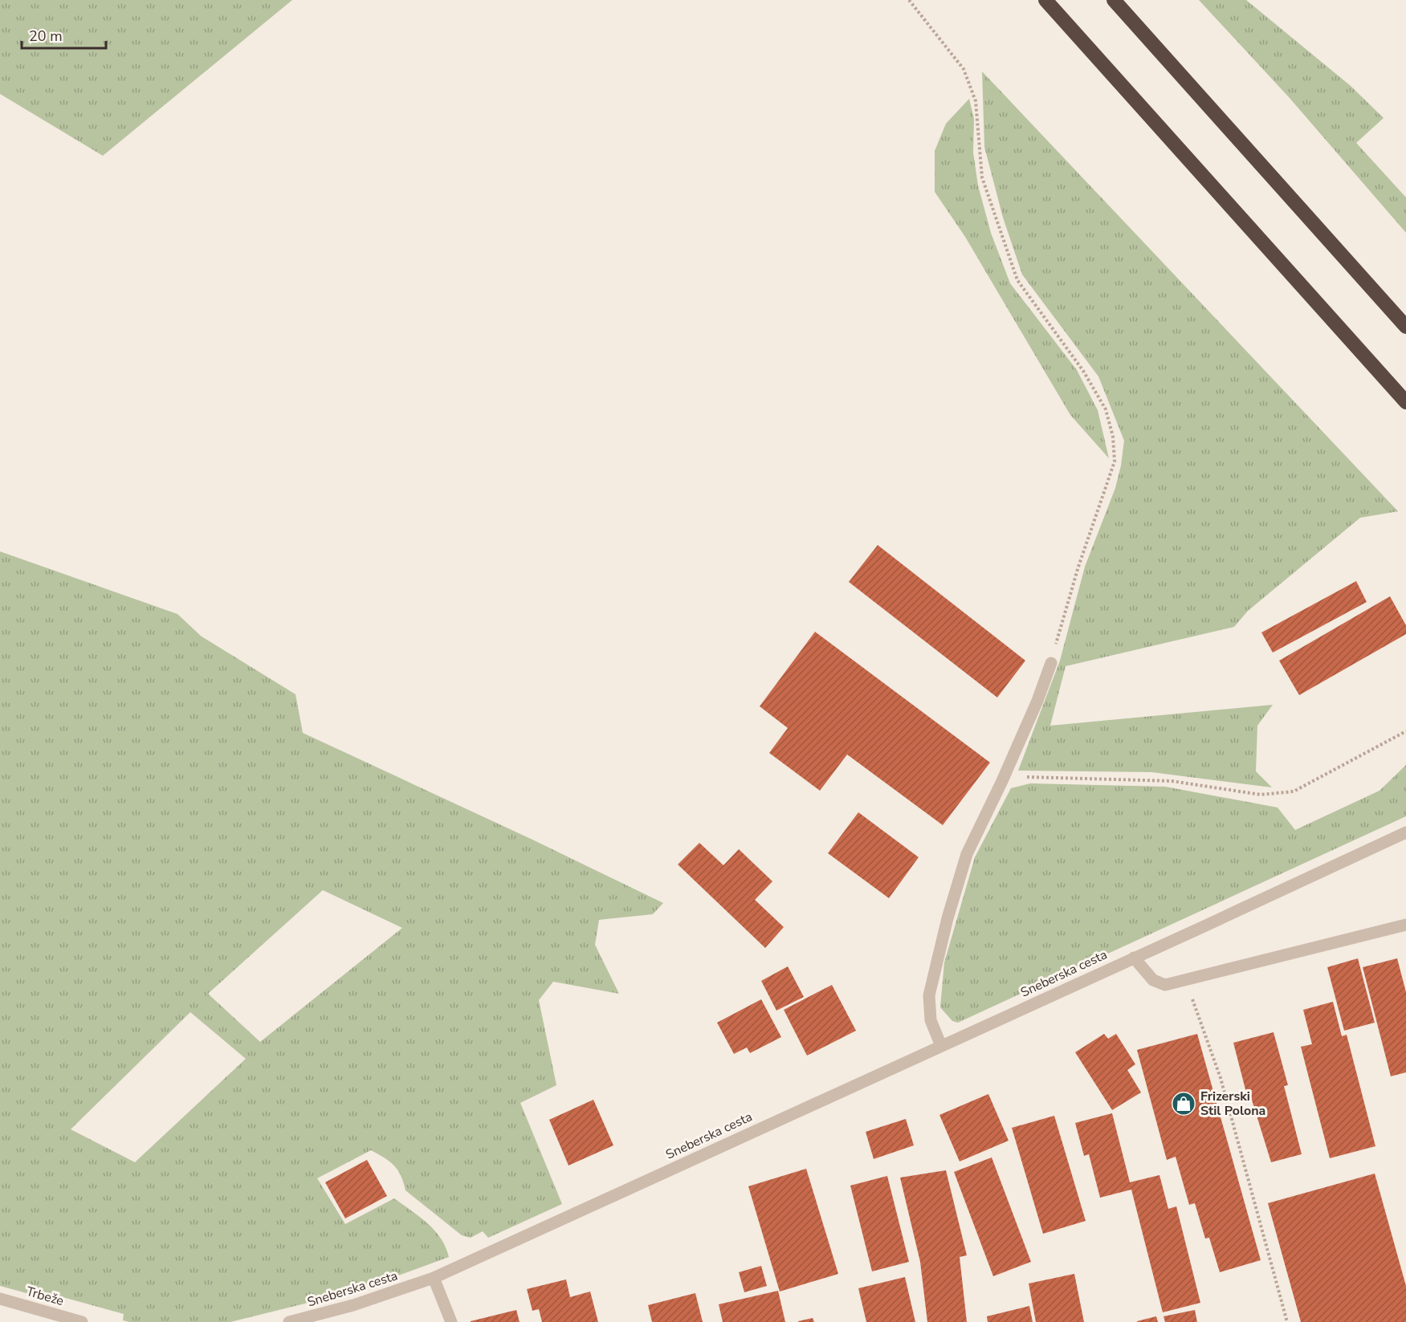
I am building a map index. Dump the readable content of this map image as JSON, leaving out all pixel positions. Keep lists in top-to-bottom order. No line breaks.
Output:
{"streets":{"street":["Sneberska cesta","Trbeže"]},"places":{"shop":["Frizerski Stil Polona"]},"scale_bar":"20 m"}
